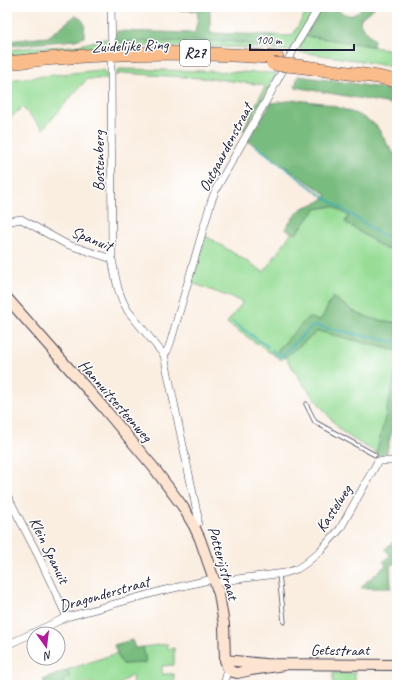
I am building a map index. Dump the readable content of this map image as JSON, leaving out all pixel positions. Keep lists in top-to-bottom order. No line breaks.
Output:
{"streets":{"highway":["Zuidelijke Ring","R27"],"street":["Outgaardenstraat","Bostenberg","Spanuit","Hannuitsesteenweg","Kastelweg","Klein Spanuit","Potterijstraat","Dragonderstraat","Getestraat"]},"crossings":[["Zuidelijke Ring","Bostenberg"],["Outgaardenstraat","Spanuit"],["Outgaardenstraat","Potterijstraat"],["Bostenberg","Spanuit"],["Spanuit","Potterijstraat"],["Hannuitsesteenweg","Potterijstraat"],["Kastelweg","Potterijstraat"],["Kastelweg","Dragonderstraat"],["Klein Spanuit","Dragonderstraat"],["Potterijstraat","Dragonderstraat"],["Potterijstraat","Getestraat"]],"scale_bar":"100 m","north":"bottom"}
